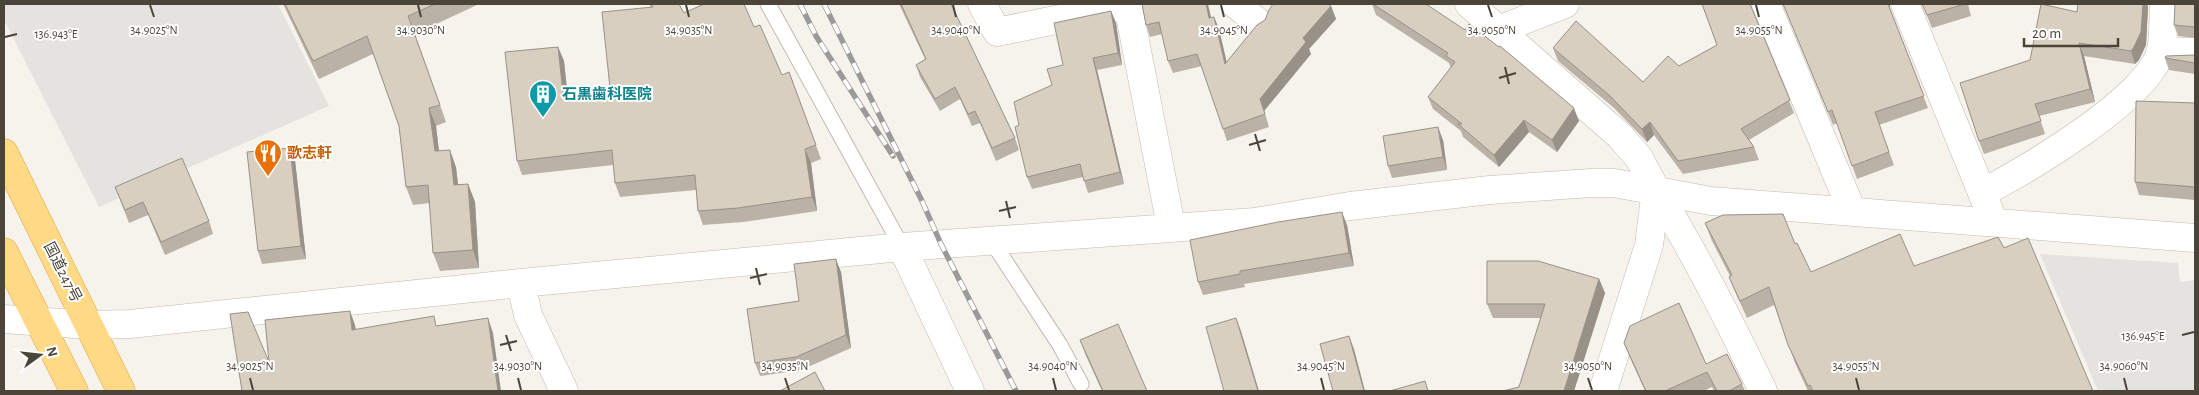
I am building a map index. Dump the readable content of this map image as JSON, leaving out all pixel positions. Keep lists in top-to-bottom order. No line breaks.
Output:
{"streets":{"highway":["国道247号"]},"places":{"building":["石黒歯科医院"],"restaurant":["歌志軒"]},"scale_bar":"20 m","north":"right","coordinates":["34.9025°N","34.9030°N","34.9035°N","34.9040°N","34.9045°N","34.9050°N","34.9055°N","136.943°E","136.945°E","34.9060°N"]}
